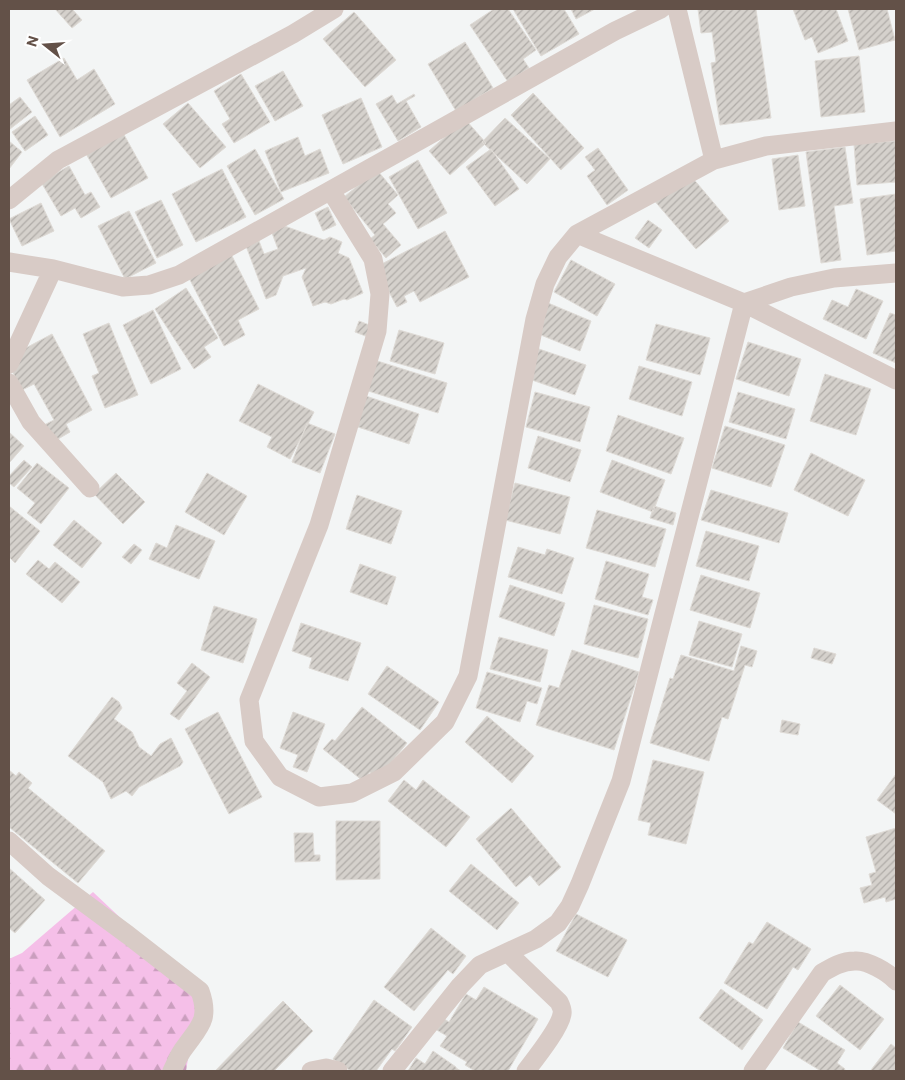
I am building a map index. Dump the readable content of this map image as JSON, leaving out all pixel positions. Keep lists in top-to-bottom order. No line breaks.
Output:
{"north":"left"}
